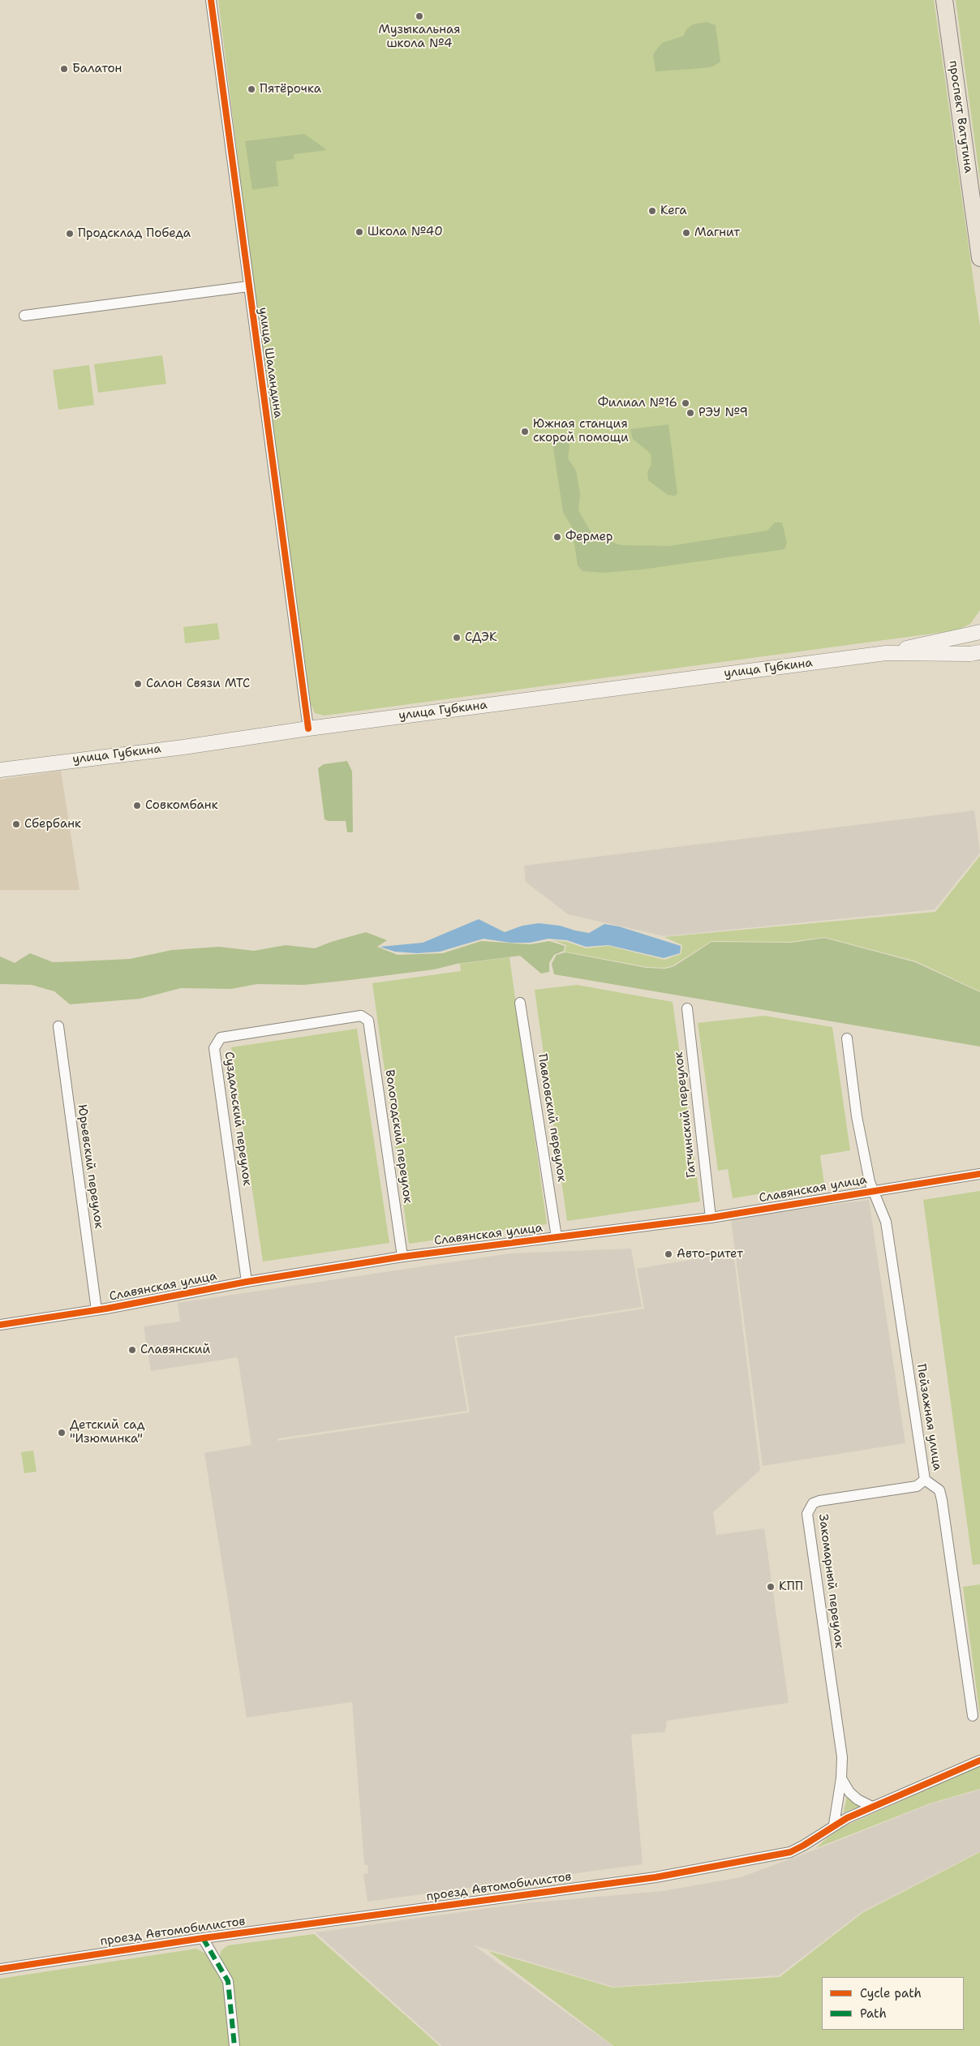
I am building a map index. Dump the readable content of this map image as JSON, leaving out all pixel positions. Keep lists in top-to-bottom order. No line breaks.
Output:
{"streets":{"main road":["проспект Ватутина","улица Губкина"],"street":["улица Шаландина","Гатчинский переулок","Павловский переулок","Суздальский переулок","Вологодский переулок","Юрьевский переулок","Славянская улица","Пейзажная улица","Закомарный переулок","проезд Автомобилистов"]},"crossings":[["улица Шаландина","улица Губкина"],["Гатчинский переулок","Славянская улица"],["Павловский переулок","Славянская улица"],["Суздальский переулок","Вологодский переулок"],["Суздальский переулок","Славянская улица"],["Вологодский переулок","Славянская улица"],["Юрьевский переулок","Славянская улица"],["Славянская улица","Пейзажная улица"],["Пейзажная улица","Закомарный переулок"],["Закомарный переулок","проезд Автомобилистов"]],"places":["Музыкальная школа №4","Балатон","Пятёрочка","Кега","Школа №40","Магнит","Продсклад Победа","Филиал №16","РЭУ №9","Южная станция скорой помощи","Фермер","СДЭК","Салон Связи МТС","Совкомбанк","Сбербанк","Авто-ритет","Славянский","Детский сад \"Изюминка\"","КПП"],"legend":["Cycle path","Path"]}
